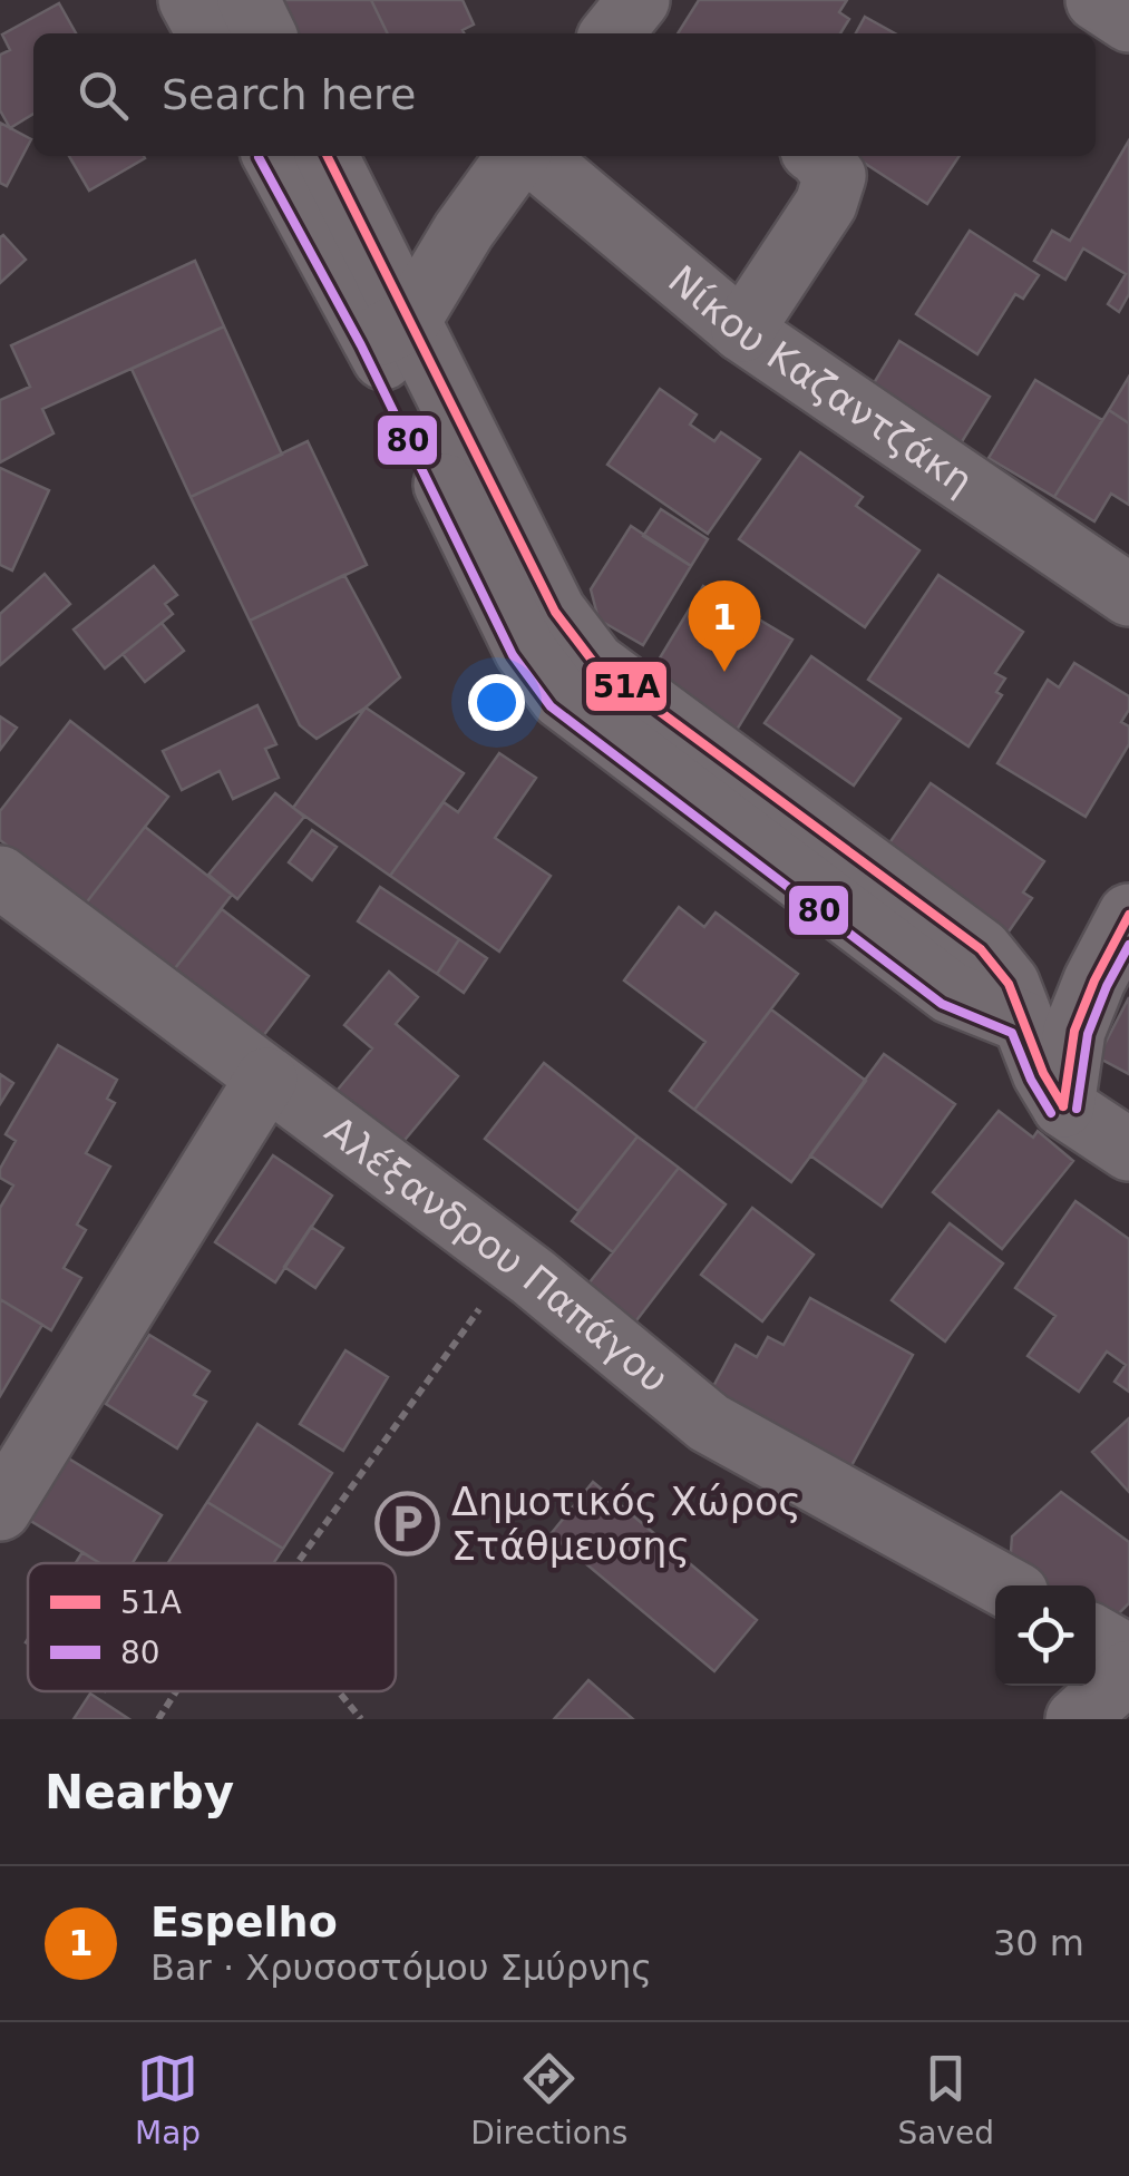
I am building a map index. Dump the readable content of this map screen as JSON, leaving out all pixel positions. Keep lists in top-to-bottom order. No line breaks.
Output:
{"streets":{"street":["Νίκου Καζαντζάκη","Αλέξανδρου Παπάγου"]},"places":{"parking":["Δημοτικός Χώρος Στάθμευσης"]},"lines":["transit line 51Α","transit line 80"],"legend":["51Α","80"],"page":{"search":"Search here","pins":"1","heading":"Nearby","list":[{"mark":"1","name":"Espelho","note":"Bar · Χρυσοστόμου Σμύρνης","value":"30 m"}],"nav":["Map","Directions","Saved"]}}
